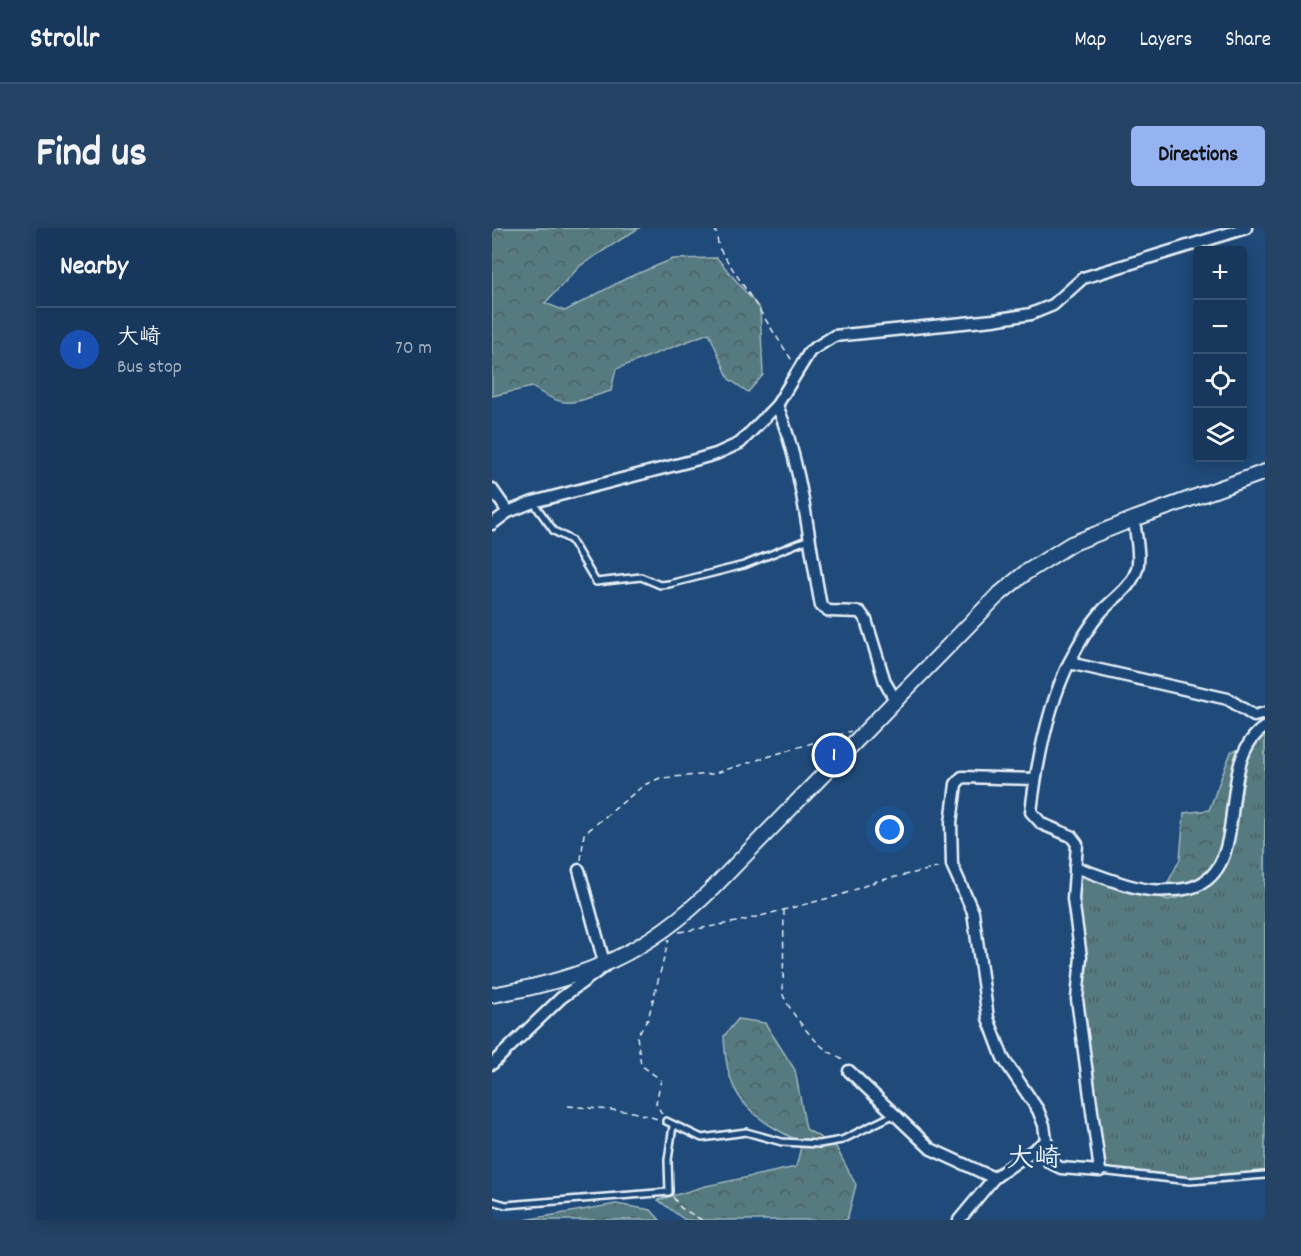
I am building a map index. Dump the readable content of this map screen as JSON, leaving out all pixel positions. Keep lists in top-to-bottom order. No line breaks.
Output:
{"districts":["大崎"],"page":{"header":"Strollr","nav":["Map","Layers","Share"],"title":"Find us","buttons":"Directions","heading":"Nearby","map_buttons":["+","−"],"list":[{"mark":"1","name":"大崎","note":"Bus stop","value":"70 m"}],"pins":"1"}}
